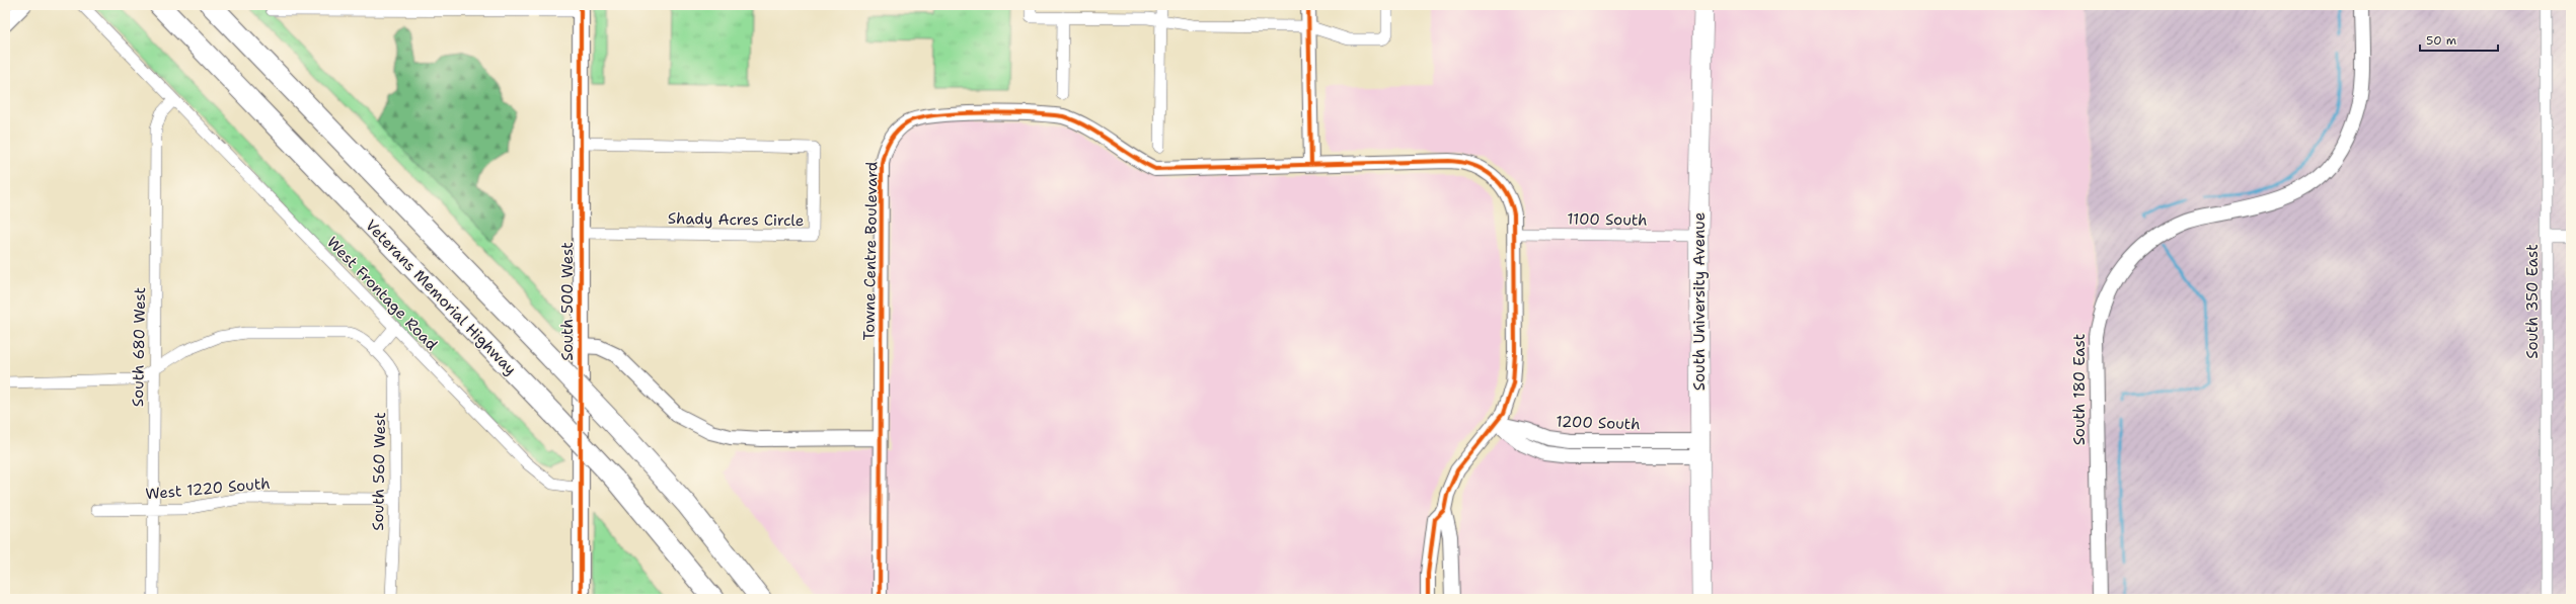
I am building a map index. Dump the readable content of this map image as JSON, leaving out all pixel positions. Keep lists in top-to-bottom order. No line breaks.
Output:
{"streets":{"highway":["Veterans Memorial Highway","South University Avenue"],"main road":["South 500 West"],"street":["Shady Acres Circle","1100 South","Towne Centre Boulevard","West Frontage Road","South 350 East","South 680 West","South 180 East","1200 South","South 560 West","West 1220 South"]},"crossings":[["Shady Acres Circle","South 500 West"],["1100 South","Towne Centre Boulevard"],["1100 South","South University Avenue"],["Towne Centre Boulevard","South 500 West"],["Towne Centre Boulevard","1200 South"],["West Frontage Road","South 500 West"],["West Frontage Road","South 680 West"],["South University Avenue","1200 South"],["South 680 West","South 560 West"],["South 680 West","West 1220 South"],["South 560 West","West 1220 South"]],"scale_bar":"50 m"}
